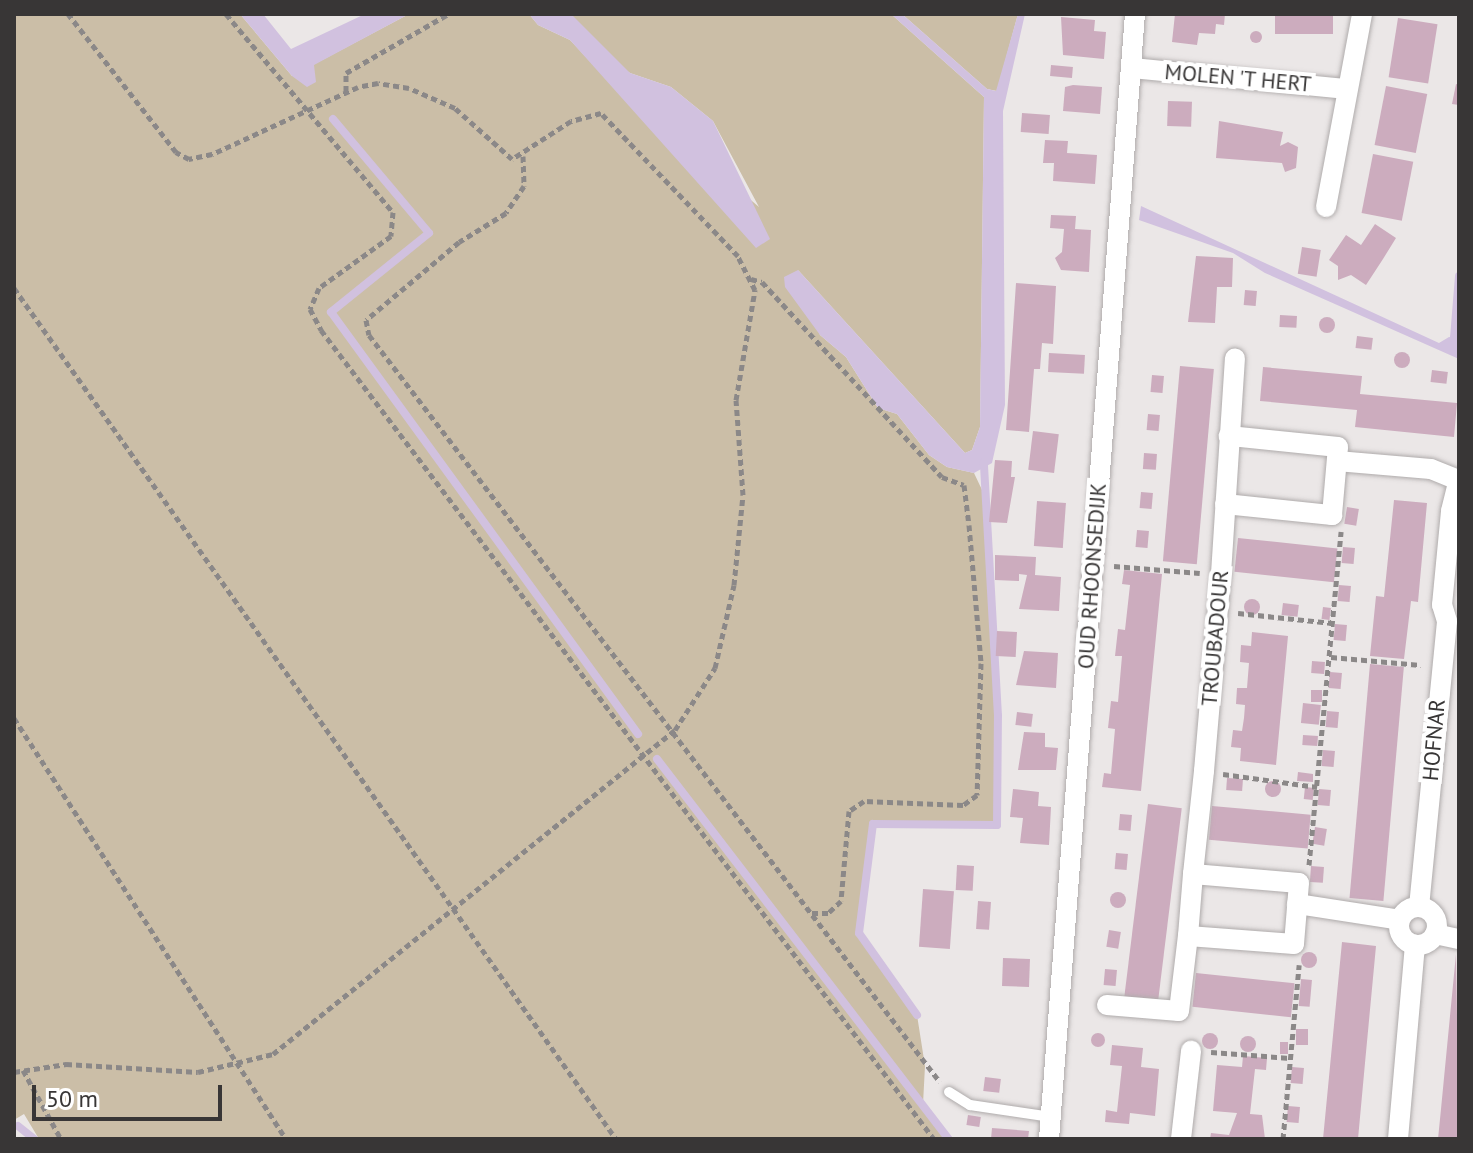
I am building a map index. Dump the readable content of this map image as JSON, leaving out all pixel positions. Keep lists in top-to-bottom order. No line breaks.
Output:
{"streets":{"street":["MOLEN 'T HERT","OUD RHOONSEDIJK","TROUBADOUR","HOFNAR"]},"crossings":[["MOLEN 'T HERT","OUD RHOONSEDIJK"]],"scale_bar":"50 m"}
